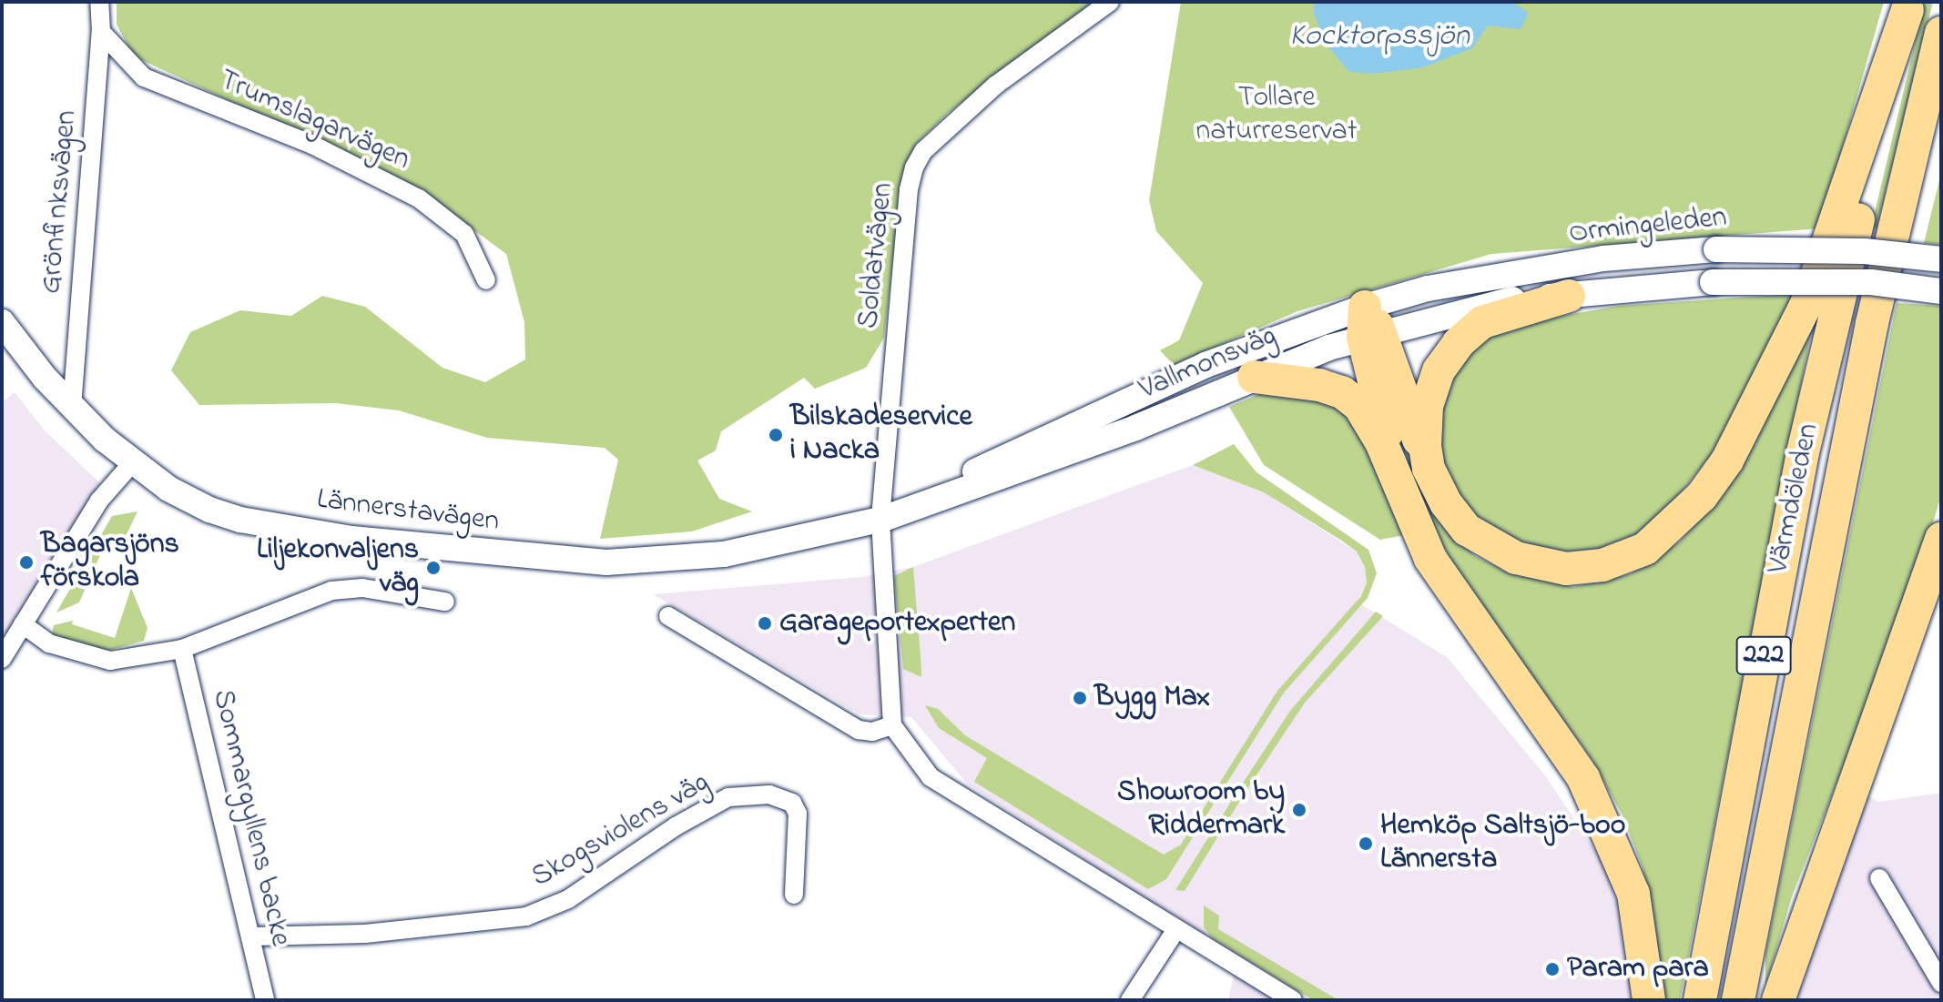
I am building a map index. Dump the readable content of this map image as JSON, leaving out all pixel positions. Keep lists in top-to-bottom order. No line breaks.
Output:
{"streets":{"highway":["Värmdöleden","222"],"main road":["Ormingeleden","Vallmonsväg","Lännerstavägen"],"street":["Trumslagarvägen","Grönfinksvägen","Soldatvägen","Sommargyllens backe","Skogsviolens väg"]},"crossings":[["Trumslagarvägen","Grönfinksvägen"],["Grönfinksvägen","Lännerstavägen"],["Ormingeleden","Vallmonsväg"],["Soldatvägen","Vallmonsväg"],["Soldatvägen","Lännerstavägen"],["Vallmonsväg","Lännerstavägen"],["Sommargyllens backe","Skogsviolens väg"]],"water":["Kocktorpssjön"],"parks":["Tollare naturreservat"],"places":["Bilskadeservice i Nacka","Bagarsjöns förskola","Liljekonvaljens väg","Garageportexperten","Bygg Max","Showroom by Riddermark","Hemköp Saltsjö-boo Lännersta","Param para"]}
